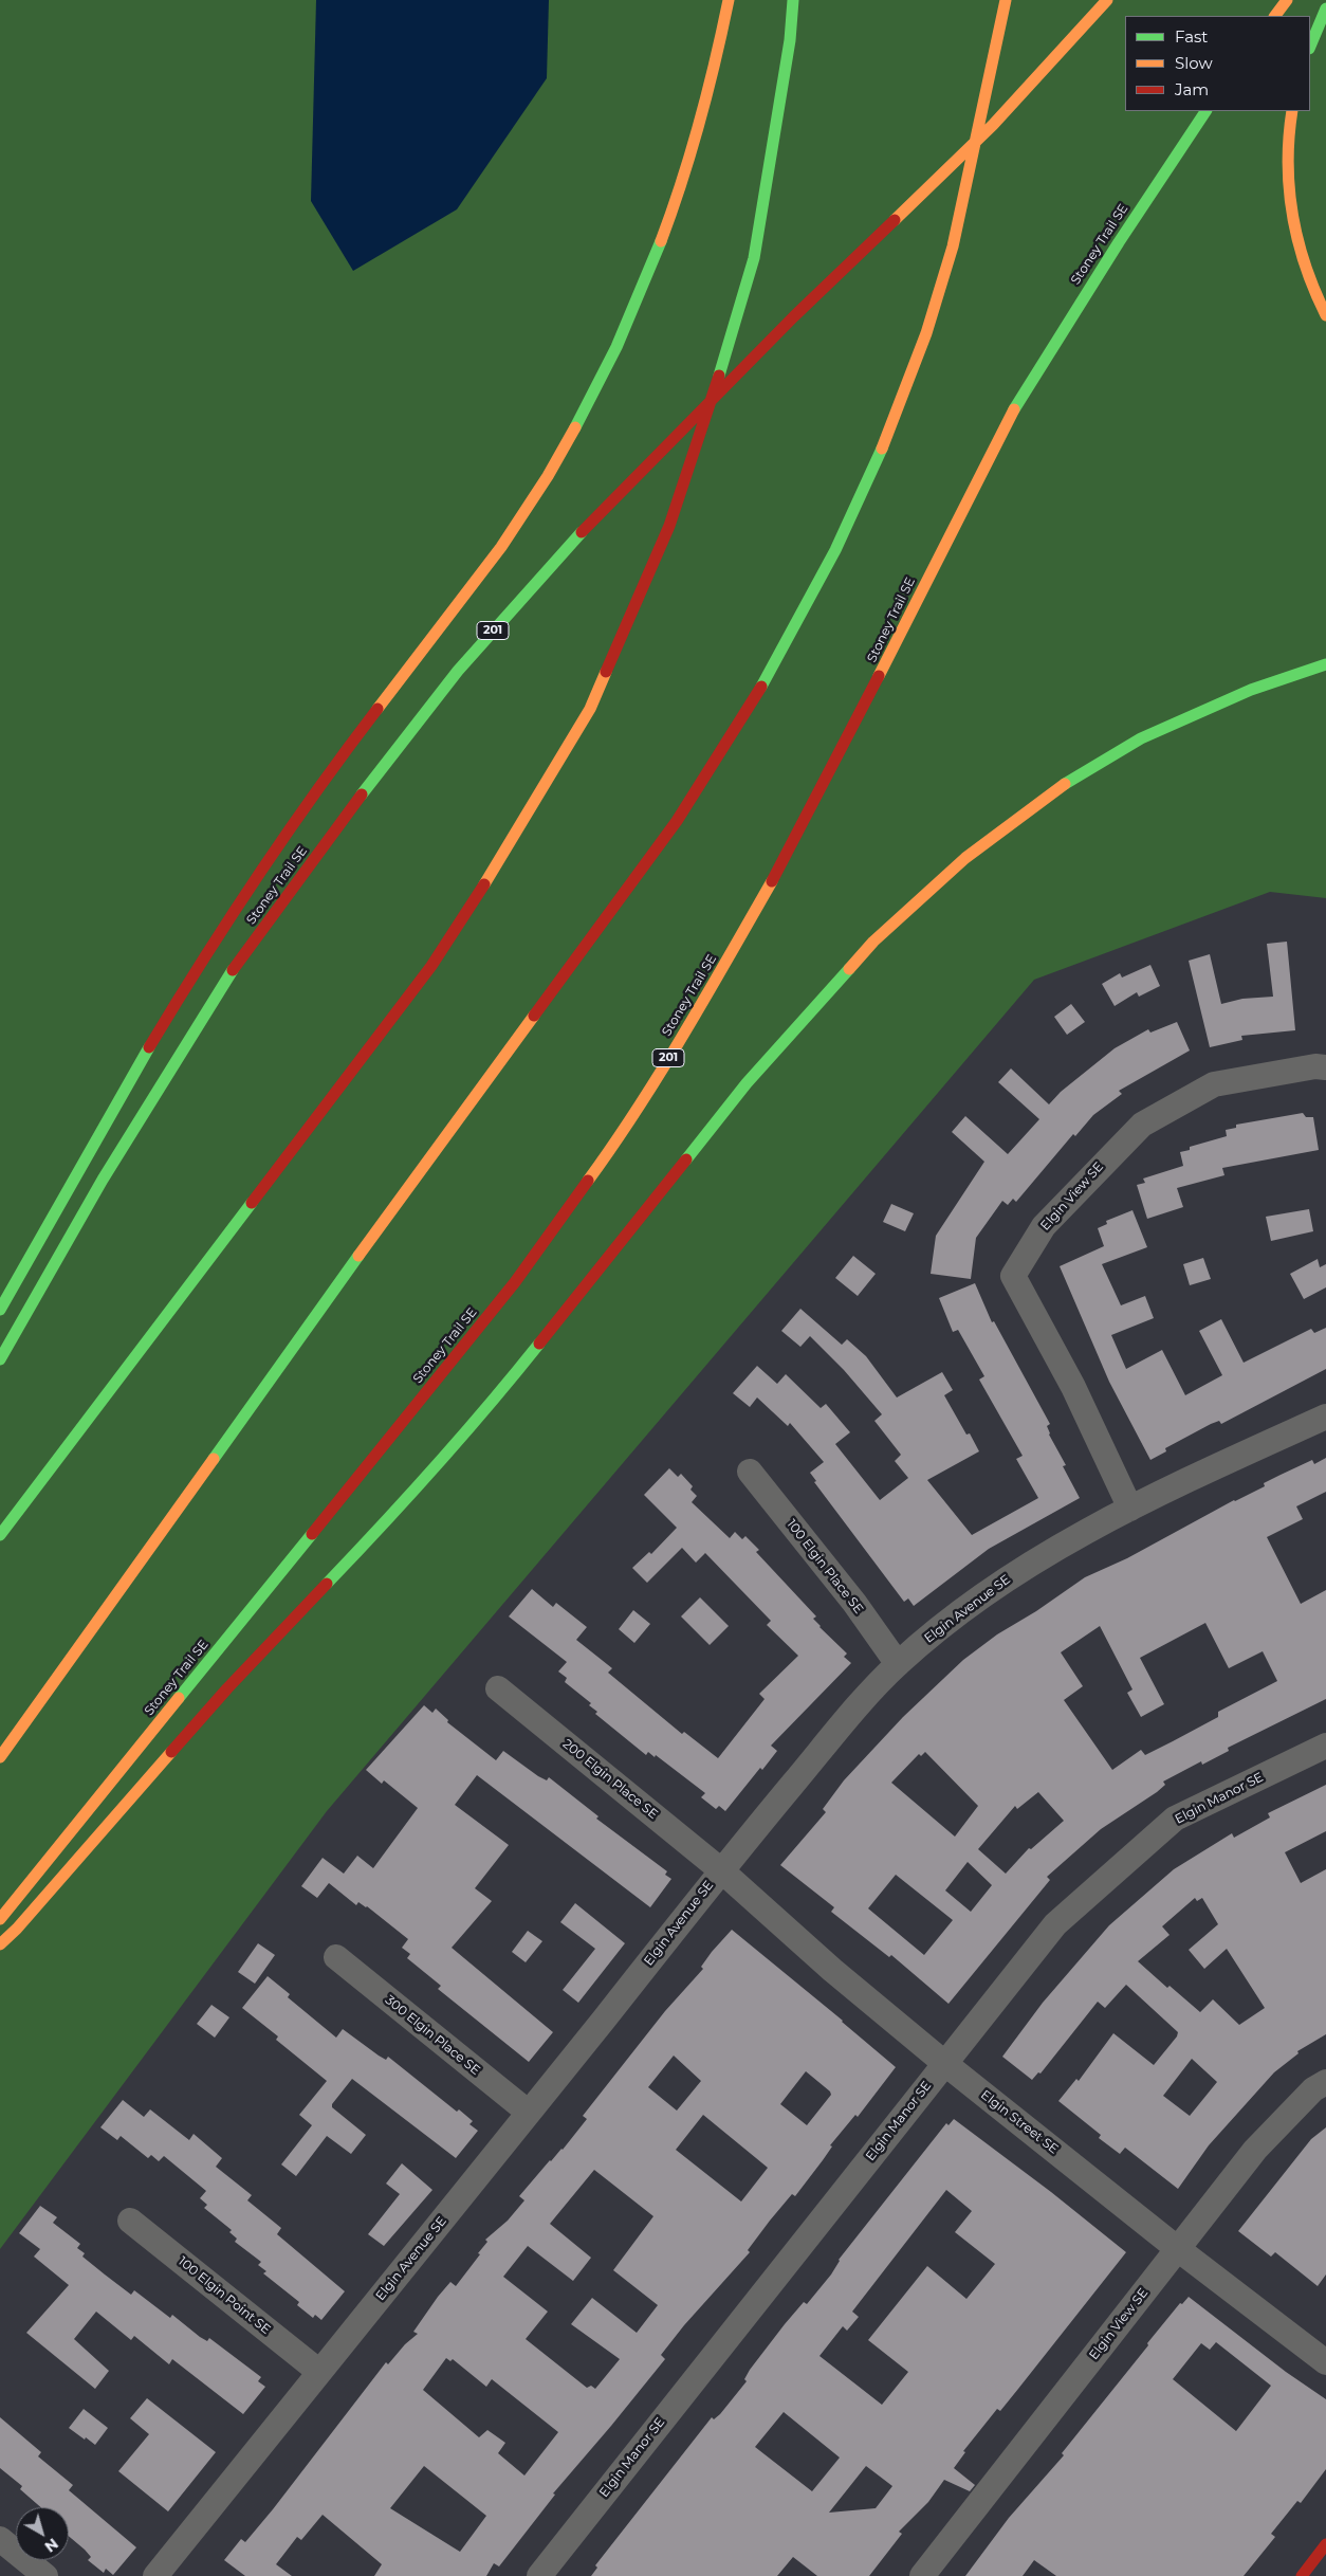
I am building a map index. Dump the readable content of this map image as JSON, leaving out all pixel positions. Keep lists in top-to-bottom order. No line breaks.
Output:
{"streets":{"main road":["Stoney Trail SE","201"],"street":["Elgin View SE","100 Elgin Place SE","Elgin Avenue SE","200 Elgin Place SE","Elgin Manor SE","300 Elgin Place SE","Elgin Street SE","100 Elgin Point SE"]},"crossings":[["Elgin View SE","Elgin Avenue SE"],["Elgin View SE","Elgin Street SE"],["100 Elgin Place SE","Elgin Avenue SE"],["Elgin Avenue SE","200 Elgin Place SE"],["Elgin Avenue SE","300 Elgin Place SE"],["Elgin Avenue SE","Elgin Street SE"],["Elgin Avenue SE","100 Elgin Point SE"],["200 Elgin Place SE","Elgin Street SE"],["Elgin Manor SE","Elgin Street SE"]],"legend":["Fast","Slow","Jam"],"north":"bottom right"}
